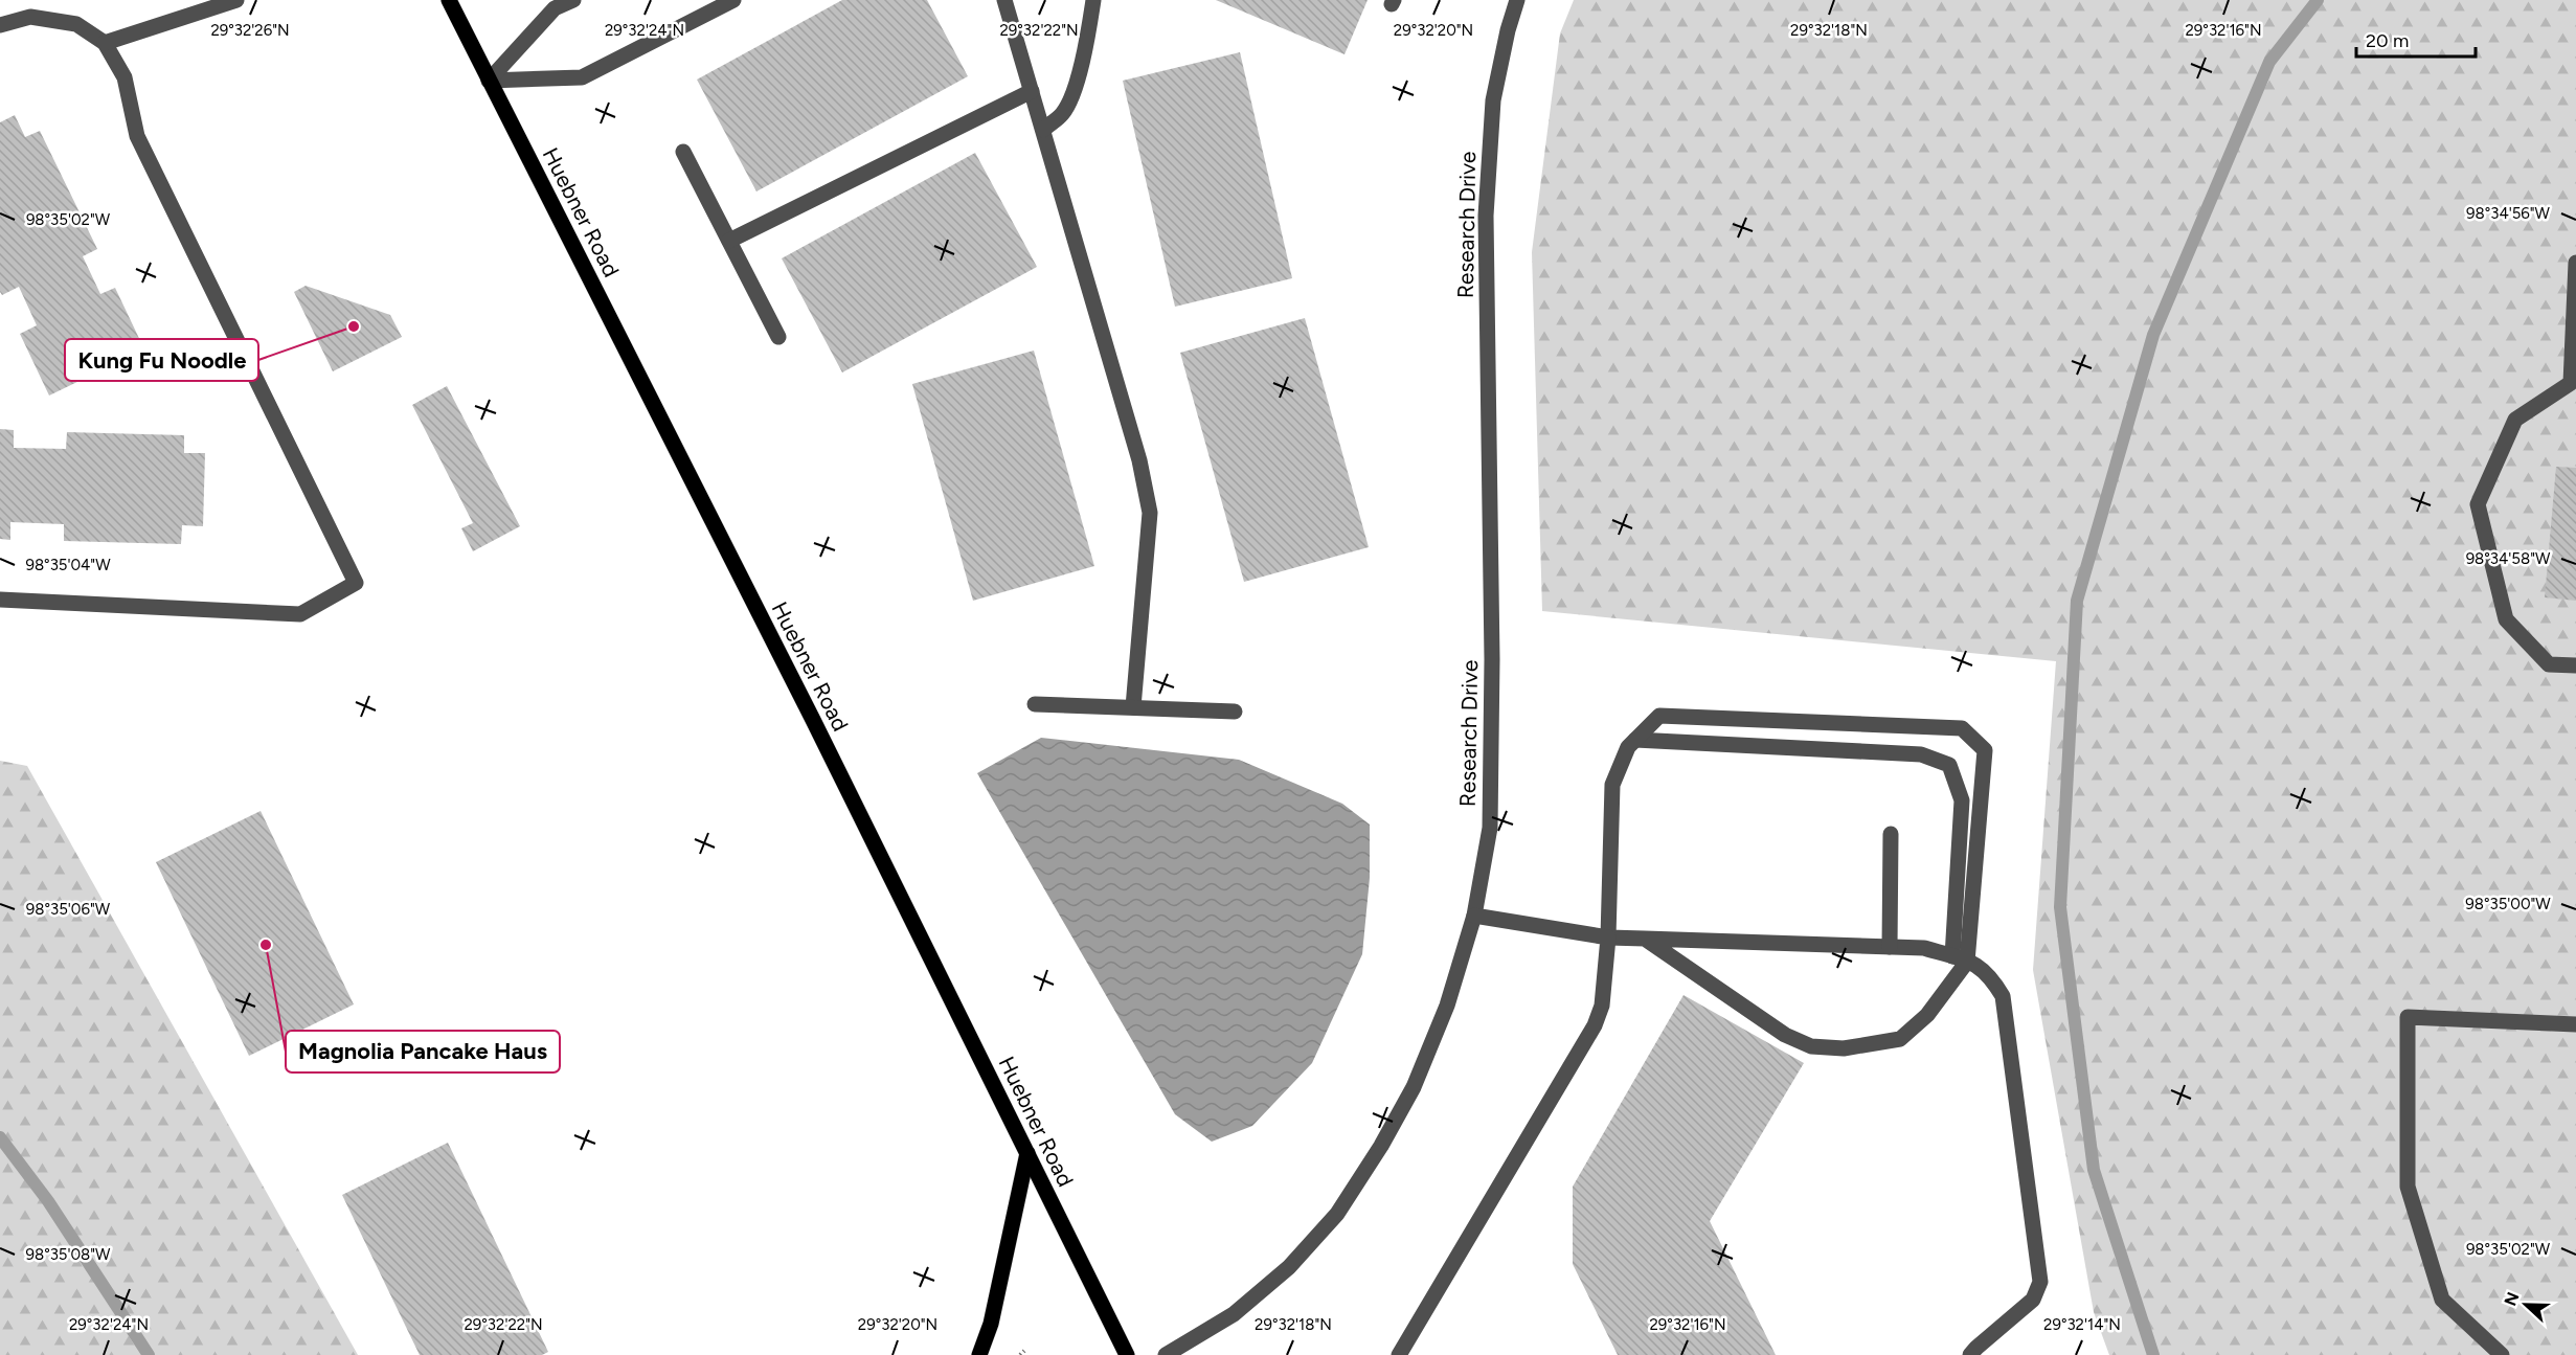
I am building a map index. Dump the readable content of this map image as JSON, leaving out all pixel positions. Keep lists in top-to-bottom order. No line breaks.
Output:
{"streets":{"main road":["Huebner Road"],"street":["Research Drive"]},"places":["Kung Fu Noodle","Magnolia Pancake Haus"],"scale_bar":"20 m","north":"left","coordinates":["29°32'26\"N","29°32'24\"N","29°32'22\"N","29°32'20\"N","29°32'18\"N","29°32'16\"N","98°34'56\"W","98°35'02\"W","98°34'58\"W","98°35'04\"W","98°35'00\"W","98°35'06\"W","98°35'08\"W","29°32'14\"N"]}
